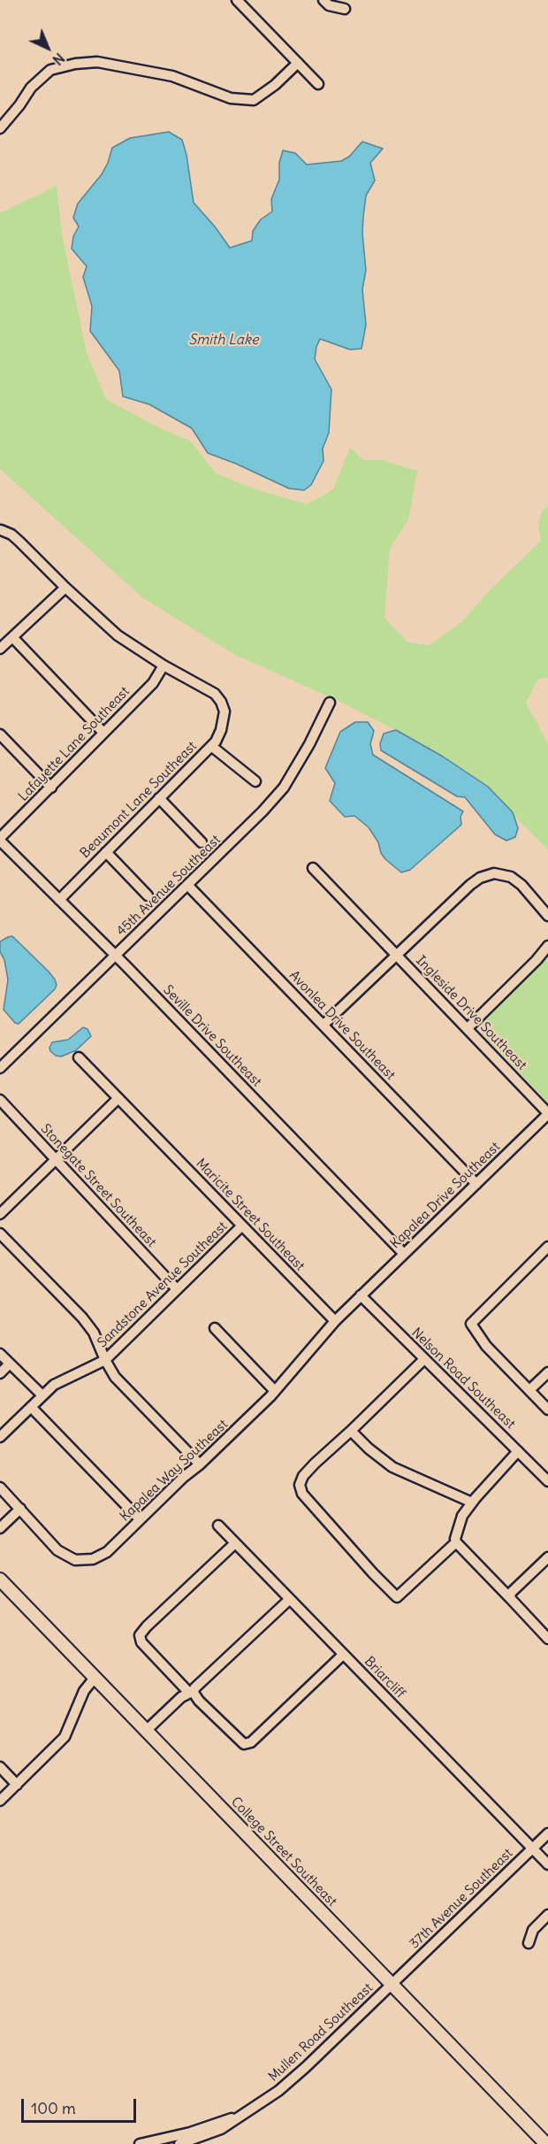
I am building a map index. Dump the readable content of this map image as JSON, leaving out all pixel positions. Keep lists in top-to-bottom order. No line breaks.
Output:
{"streets":{"main road":["College Street Southeast"],"street":["Lafayette Lane Southeast","Beaumont Lane Southeast","45th Avenue Southeast","Ingleside Drive Southeast","Avonlea Drive Southeast","Seville Drive Southeast","Stonegate Street Southeast","Kapalea Drive Southeast","Maricite Street Southeast","Sandstone Avenue Southeast","Nelson Road Southeast","Kapalea Way Southeast","Briarcliff","37th Avenue Southeast","Mullen Road Southeast"]},"crossings":[["Lafayette Lane Southeast","Beaumont Lane Southeast"],["Lafayette Lane Southeast","Seville Drive Southeast"],["Beaumont Lane Southeast","Seville Drive Southeast"],["45th Avenue Southeast","Avonlea Drive Southeast"],["45th Avenue Southeast","Seville Drive Southeast"],["Ingleside Drive Southeast","Avonlea Drive Southeast"],["Ingleside Drive Southeast","Kapalea Drive Southeast"],["Avonlea Drive Southeast","Kapalea Drive Southeast"],["Seville Drive Southeast","Kapalea Drive Southeast"],["Stonegate Street Southeast","Sandstone Avenue Southeast"],["Kapalea Drive Southeast","Maricite Street Southeast"],["Kapalea Drive Southeast","Nelson Road Southeast"],["Maricite Street Southeast","Sandstone Avenue Southeast"],["Briarcliff","37th Avenue Southeast"],["College Street Southeast","37th Avenue Southeast"],["College Street Southeast","Mullen Road Southeast"],["37th Avenue Southeast","Mullen Road Southeast"]],"water":["Smith Lake"],"scale_bar":"100 m","north":"bottom right"}
